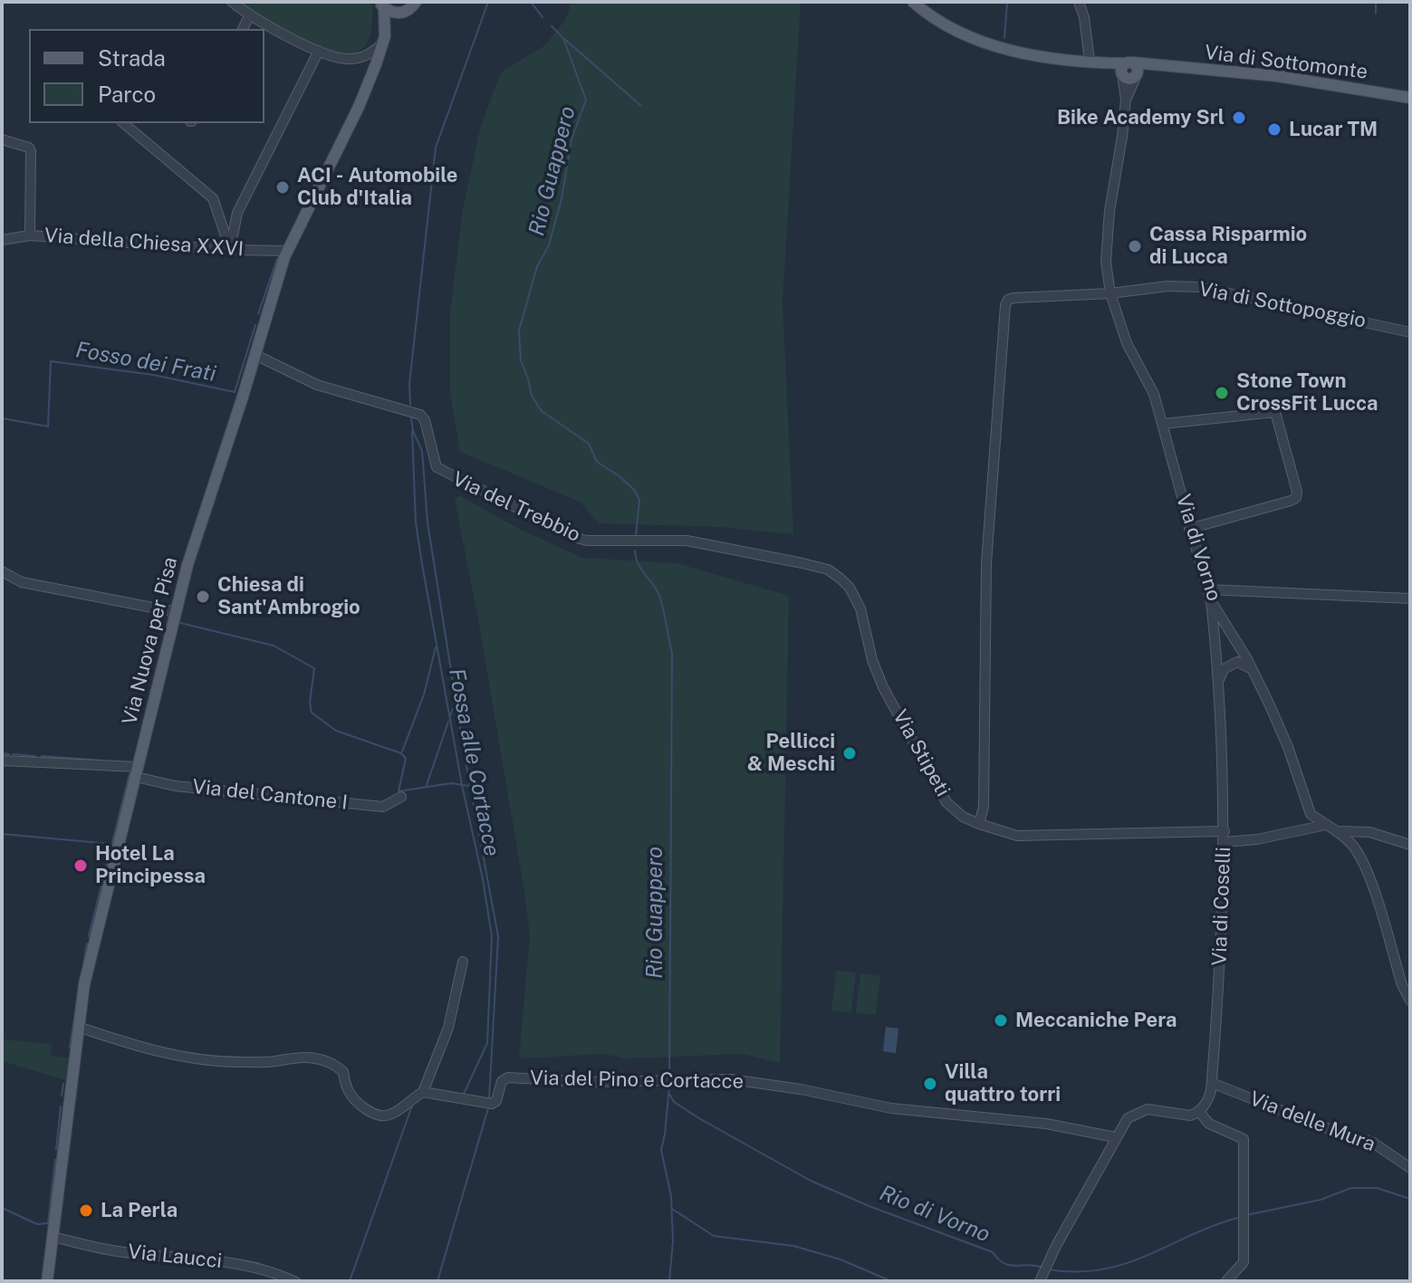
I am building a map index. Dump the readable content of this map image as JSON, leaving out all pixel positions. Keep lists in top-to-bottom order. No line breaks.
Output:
{"streets":{"main road":["Via di Sottomonte","Via Nuova per Pisa"],"street":["Via della Chiesa XXVI","Via di Sottopoggio","Via del Trebbio","Via di Vorno","Via Stipeti","Via del Cantone I","Via di Coselli","Via del Pino e Cortacce","Via delle Mura","Via Laucci"]},"crossings":[["Via di Sottomonte","Via di Vorno"],["Via della Chiesa XXVI","Via Nuova per Pisa"],["Via di Sottopoggio","Via di Vorno"],["Via di Sottopoggio","Via Stipeti"],["Via del Trebbio","Via Nuova per Pisa"],["Via del Trebbio","Via Stipeti"],["Via di Vorno","Via di Coselli"],["Via Nuova per Pisa","Via del Cantone I"],["Via Nuova per Pisa","Via Laucci"],["Via Stipeti","Via di Coselli"],["Via di Coselli","Via delle Mura"]],"water":["Rio Guappero","Fosso dei Frati","Fossa alle Cortacce","Rio di Vorno"],"places":["Bike Academy Srl","Lucar TM","ACI - Automobile Club d'Italia","Cassa Risparmio di Lucca","Stone Town CrossFit Lucca","Chiesa di Sant'Ambrogio","Pellicci & Meschi","Hotel La Principessa","Meccaniche Pera","Villa quattro torri","La Perla"],"legend":["Strada","Parco"]}
